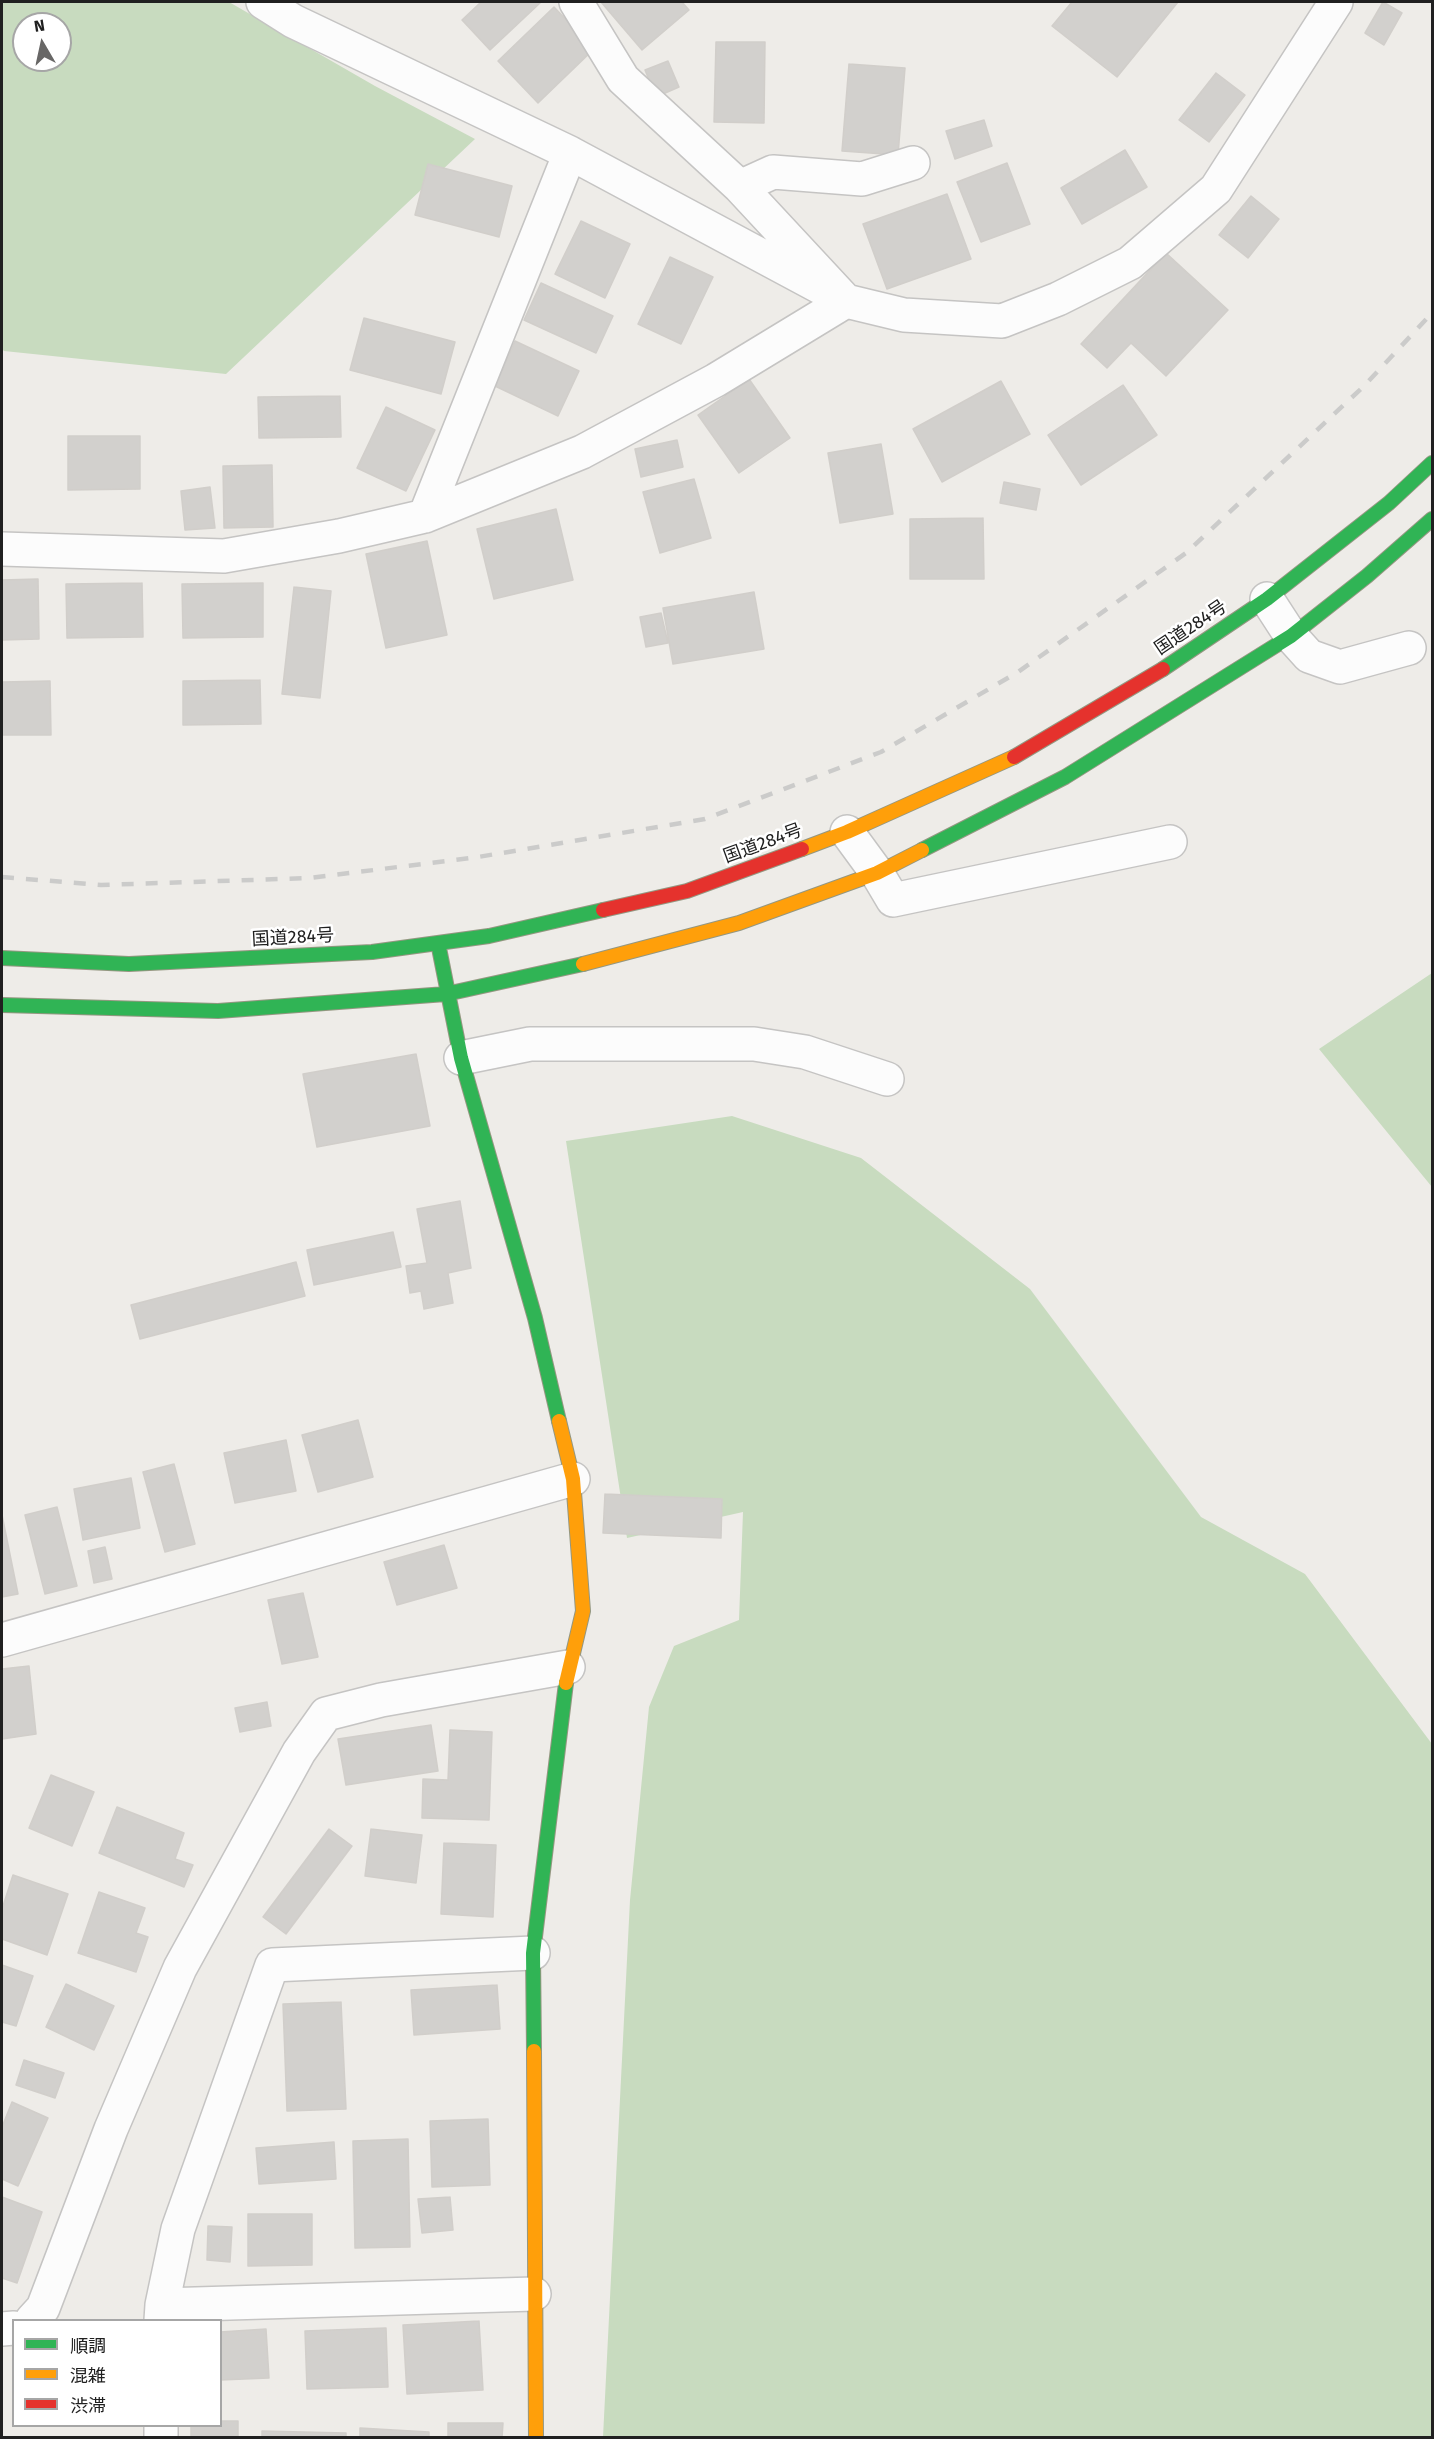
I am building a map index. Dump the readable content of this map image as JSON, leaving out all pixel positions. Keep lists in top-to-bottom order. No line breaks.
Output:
{"streets":{"main road":["国道284号"]},"legend":["順調","混雑","渋滞"],"north":"top"}
